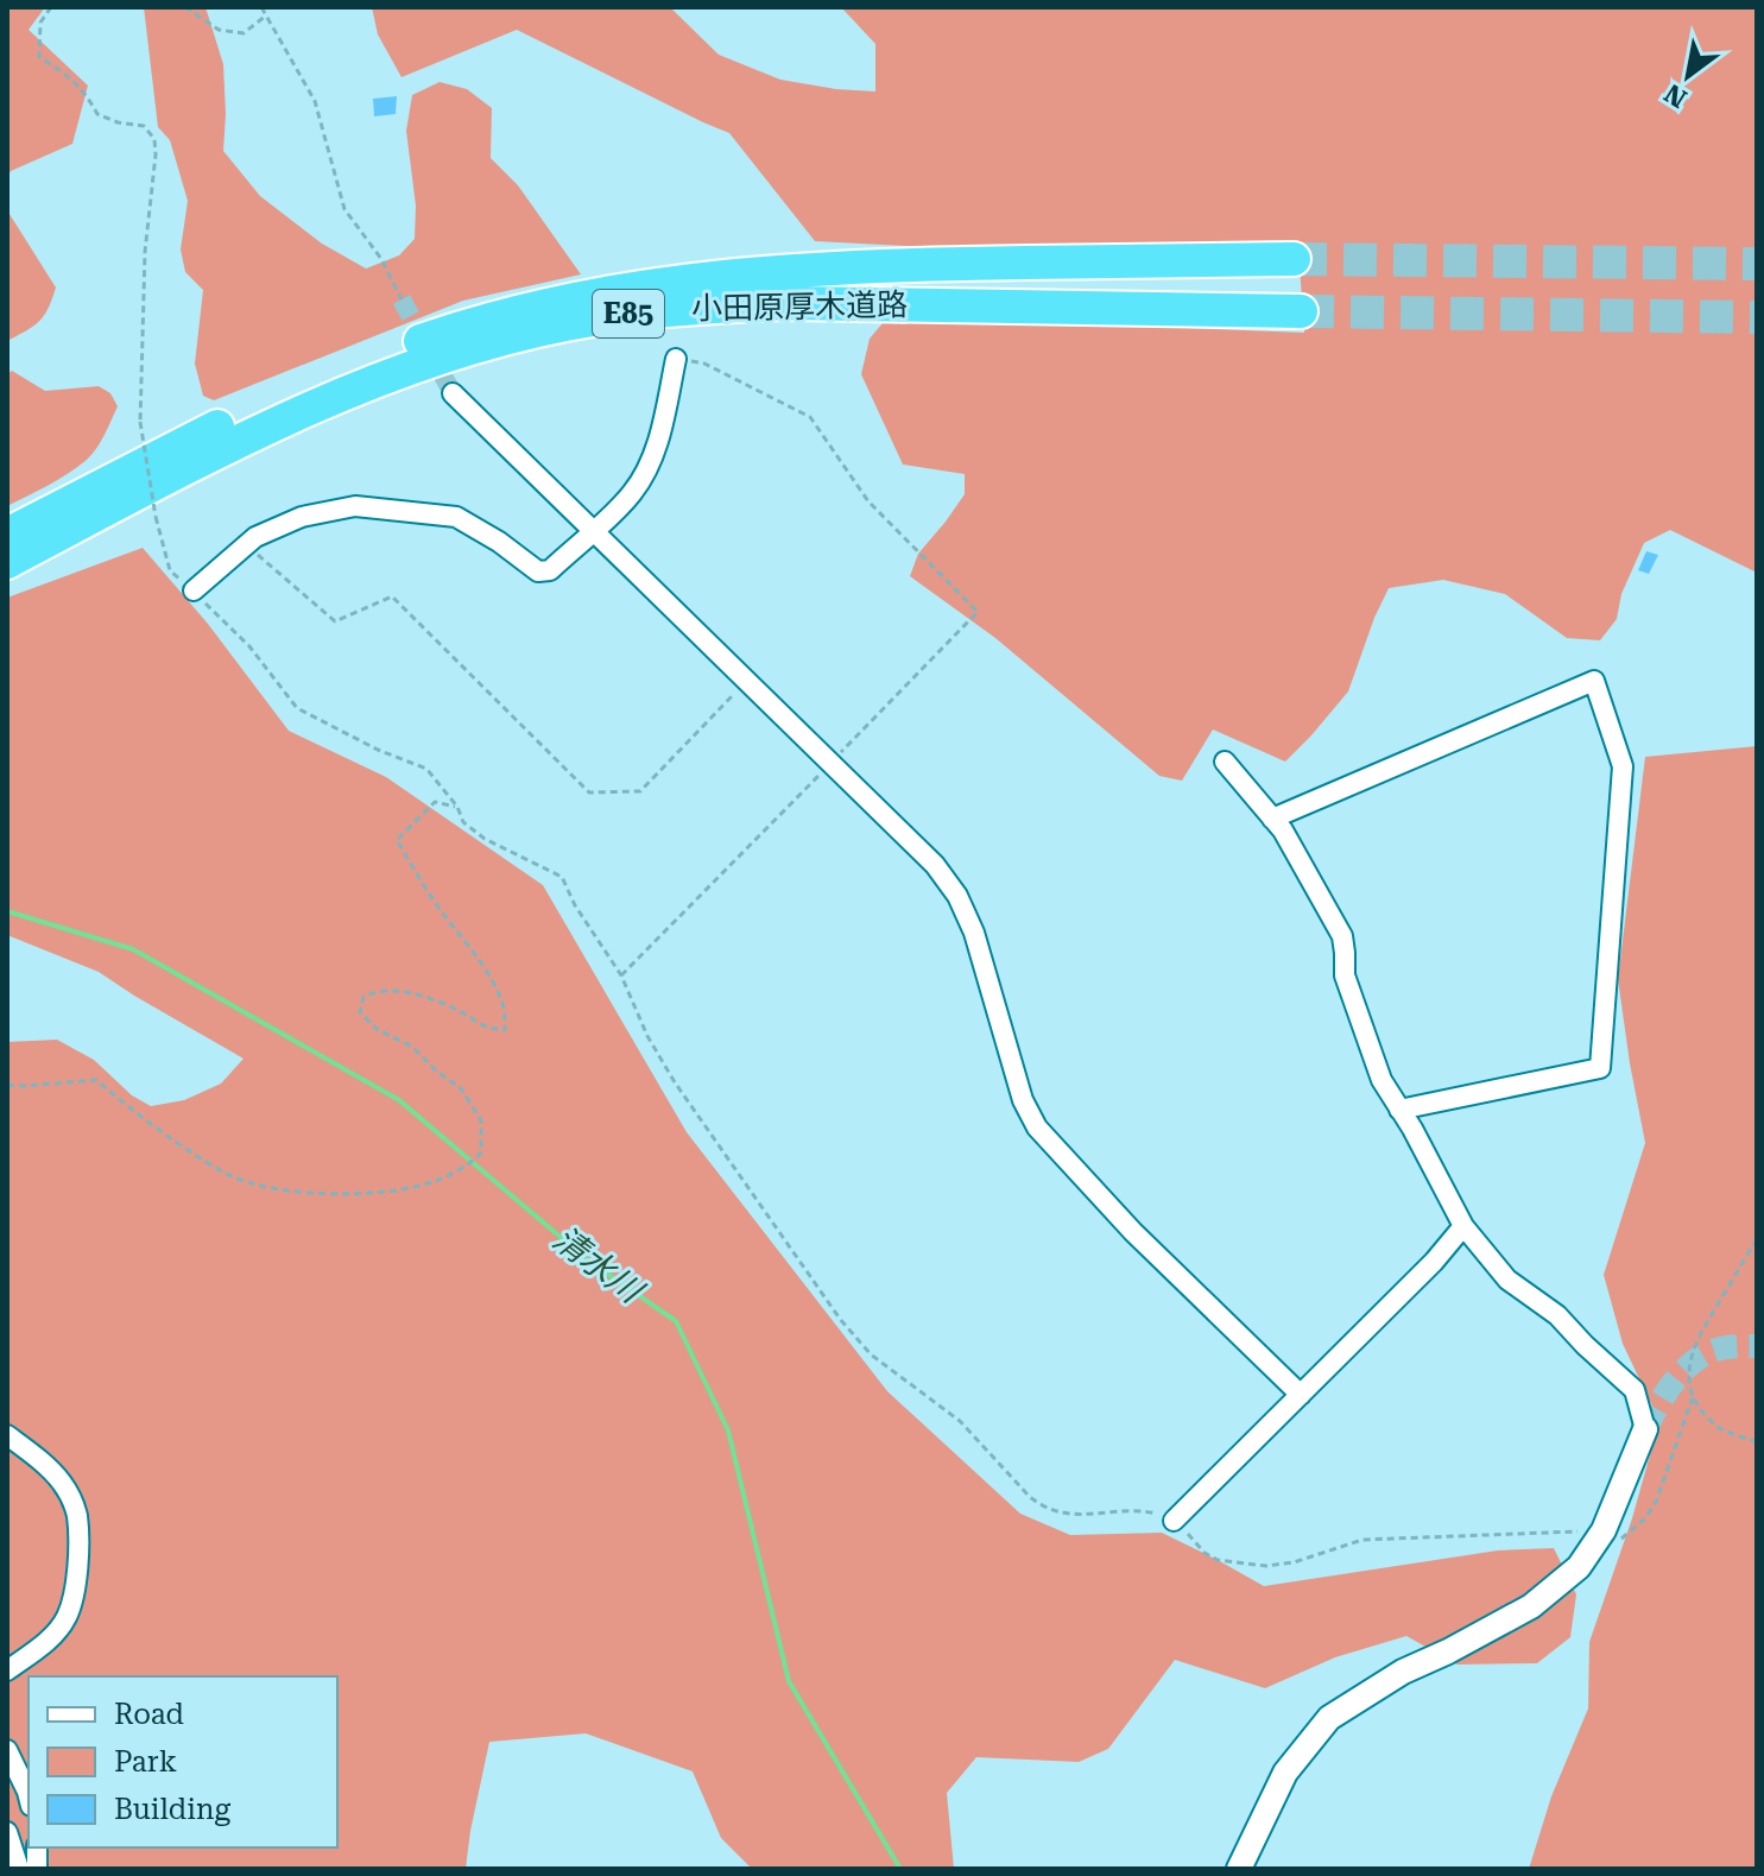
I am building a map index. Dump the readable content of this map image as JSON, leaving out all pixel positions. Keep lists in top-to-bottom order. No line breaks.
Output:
{"streets":{"highway":["小田原厚木道路","E85"]},"water":["清水川"],"legend":["Road","Park","Building"],"north":"bottom left"}
